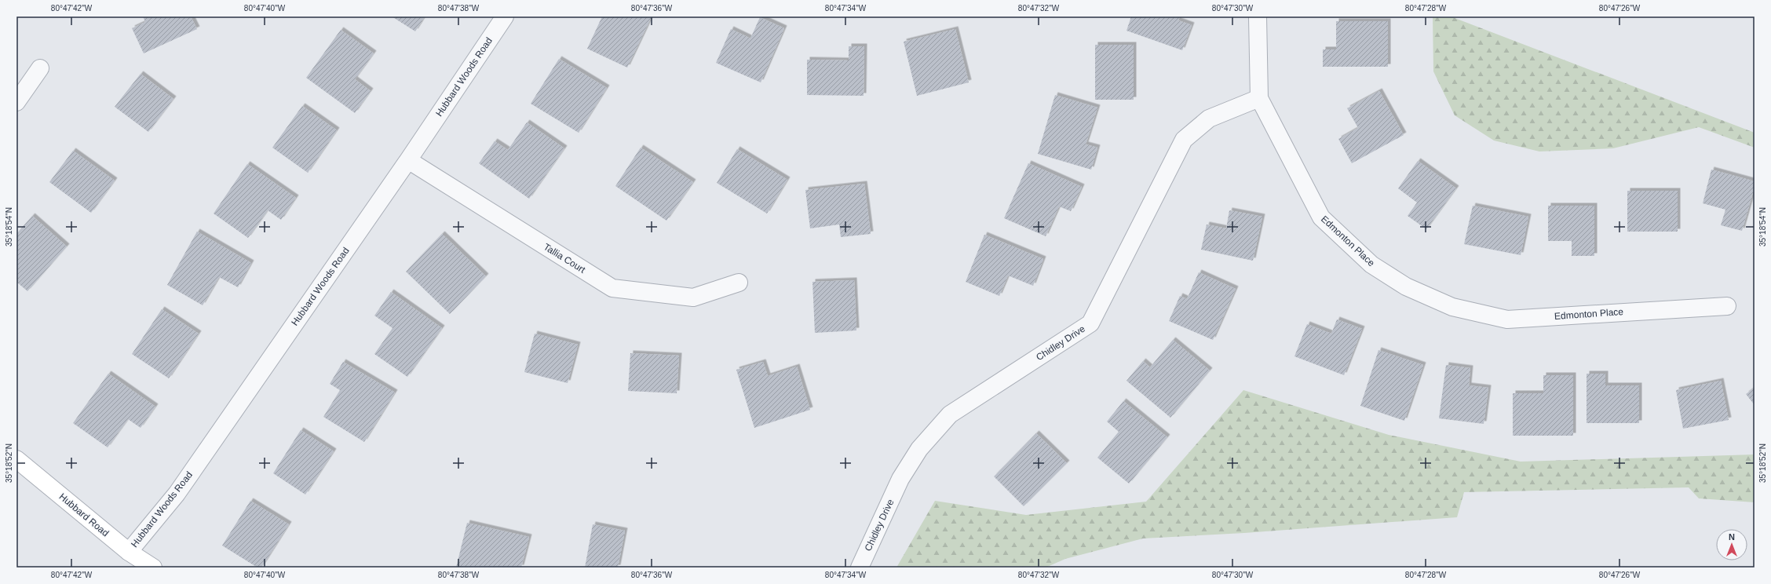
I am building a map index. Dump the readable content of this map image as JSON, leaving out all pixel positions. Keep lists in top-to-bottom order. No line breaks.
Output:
{"streets":{"main road":["Hubbard Road"],"street":["Hubbard Woods Road","Edmonton Place","Tallia Court","Chidley Drive"]},"crossings":[["Hubbard Woods Road","Tallia Court"],["Hubbard Woods Road","Hubbard Road"],["Edmonton Place","Chidley Drive"]],"north":"top","coordinates":["80°47'42\"W","80°47'40\"W","80°47'38\"W","80°47'36\"W","80°47'34\"W","80°47'32\"W","80°47'30\"W","80°47'28\"W","80°47'26\"W","35°18'54\"N","35°18'52\"N"]}
